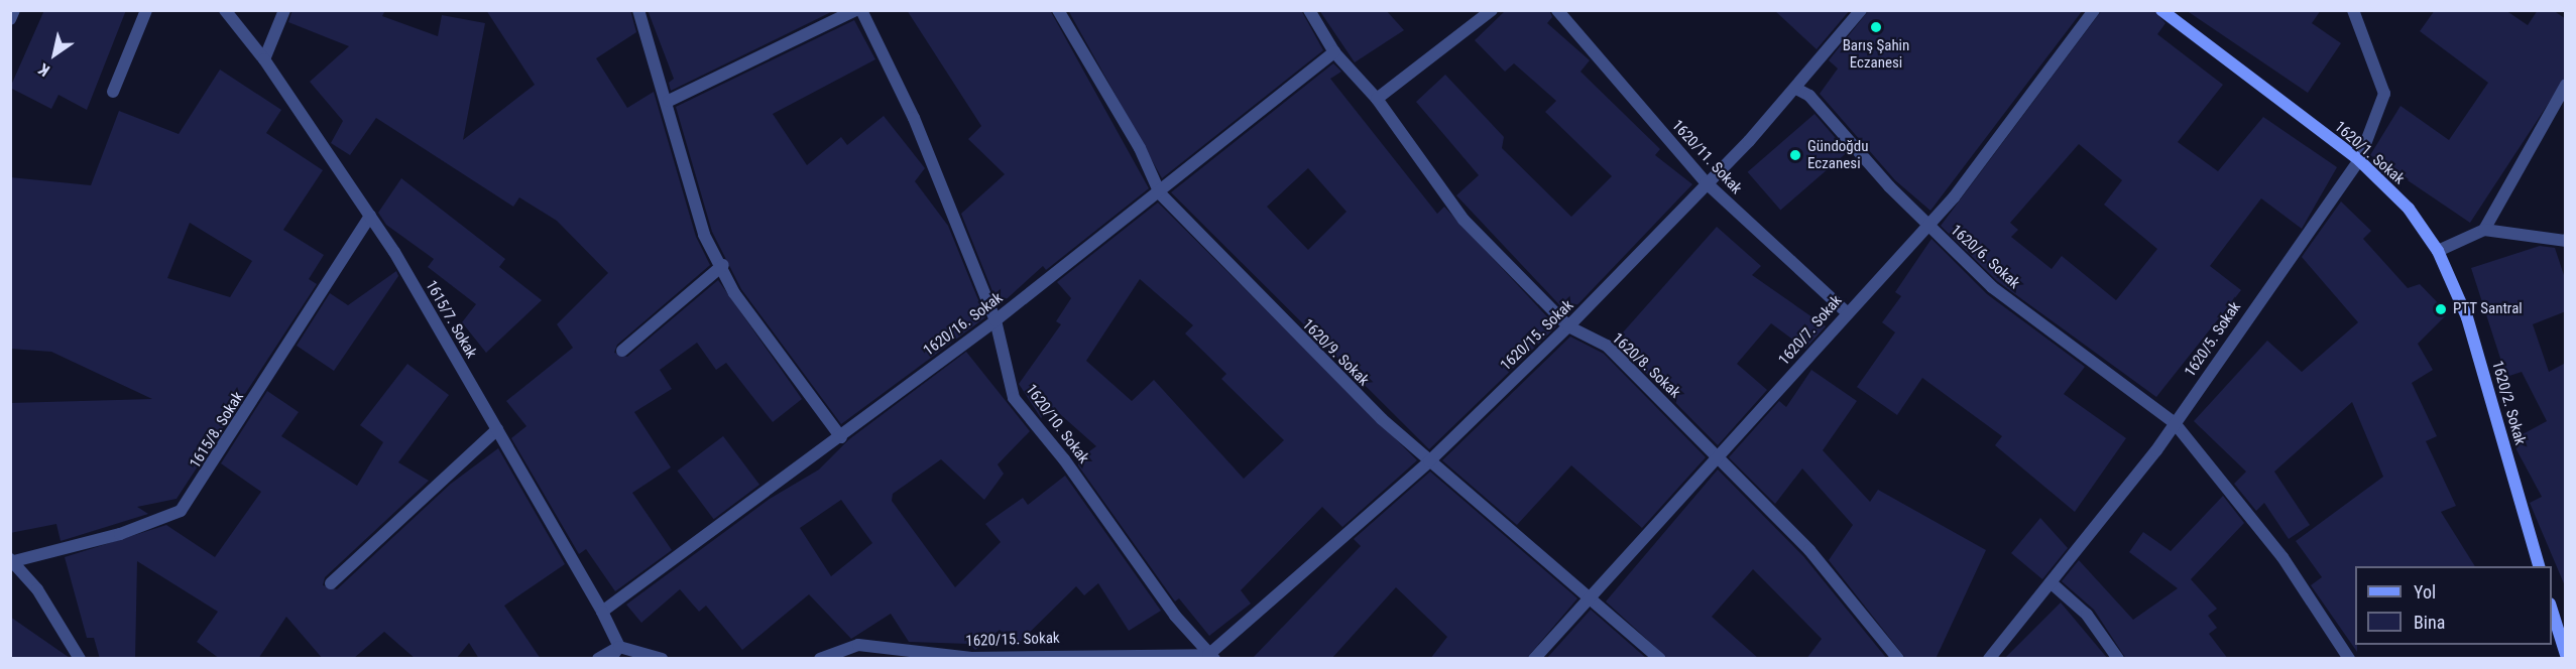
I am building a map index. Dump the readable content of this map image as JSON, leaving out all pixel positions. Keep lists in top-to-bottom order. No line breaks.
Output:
{"streets":{"main road":["1620/1. Sokak","1620/2. Sokak"],"street":["1620/11. Sokak","1620/6. Sokak","1615/7. Sokak","1620/16. Sokak","1620/7. Sokak","1620/15. Sokak","1620/5. Sokak","1620/9. Sokak","1620/8. Sokak","1620/10. Sokak","1615/8. Sokak"]},"crossings":[["1620/1. Sokak","1620/5. Sokak"],["1620/1. Sokak","1620/2. Sokak"],["1620/11. Sokak","1620/7. Sokak"],["1620/11. Sokak","1620/15. Sokak"],["1620/6. Sokak","1620/7. Sokak"],["1620/6. Sokak","1620/15. Sokak"],["1620/6. Sokak","1620/5. Sokak"],["1615/7. Sokak","1620/16. Sokak"],["1615/7. Sokak","1615/8. Sokak"],["1620/16. Sokak","1620/9. Sokak"],["1620/16. Sokak","1620/8. Sokak"],["1620/16. Sokak","1620/10. Sokak"],["1620/7. Sokak","1620/9. Sokak"],["1620/7. Sokak","1620/8. Sokak"],["1620/15. Sokak","1620/9. Sokak"],["1620/15. Sokak","1620/8. Sokak"],["1620/15. Sokak","1620/10. Sokak"]],"places":["Barış Şahin Eczanesi","Gündoğdu Eczanesi","PTT Santral"],"legend":["Yol","Bina"],"north":"bottom left"}
